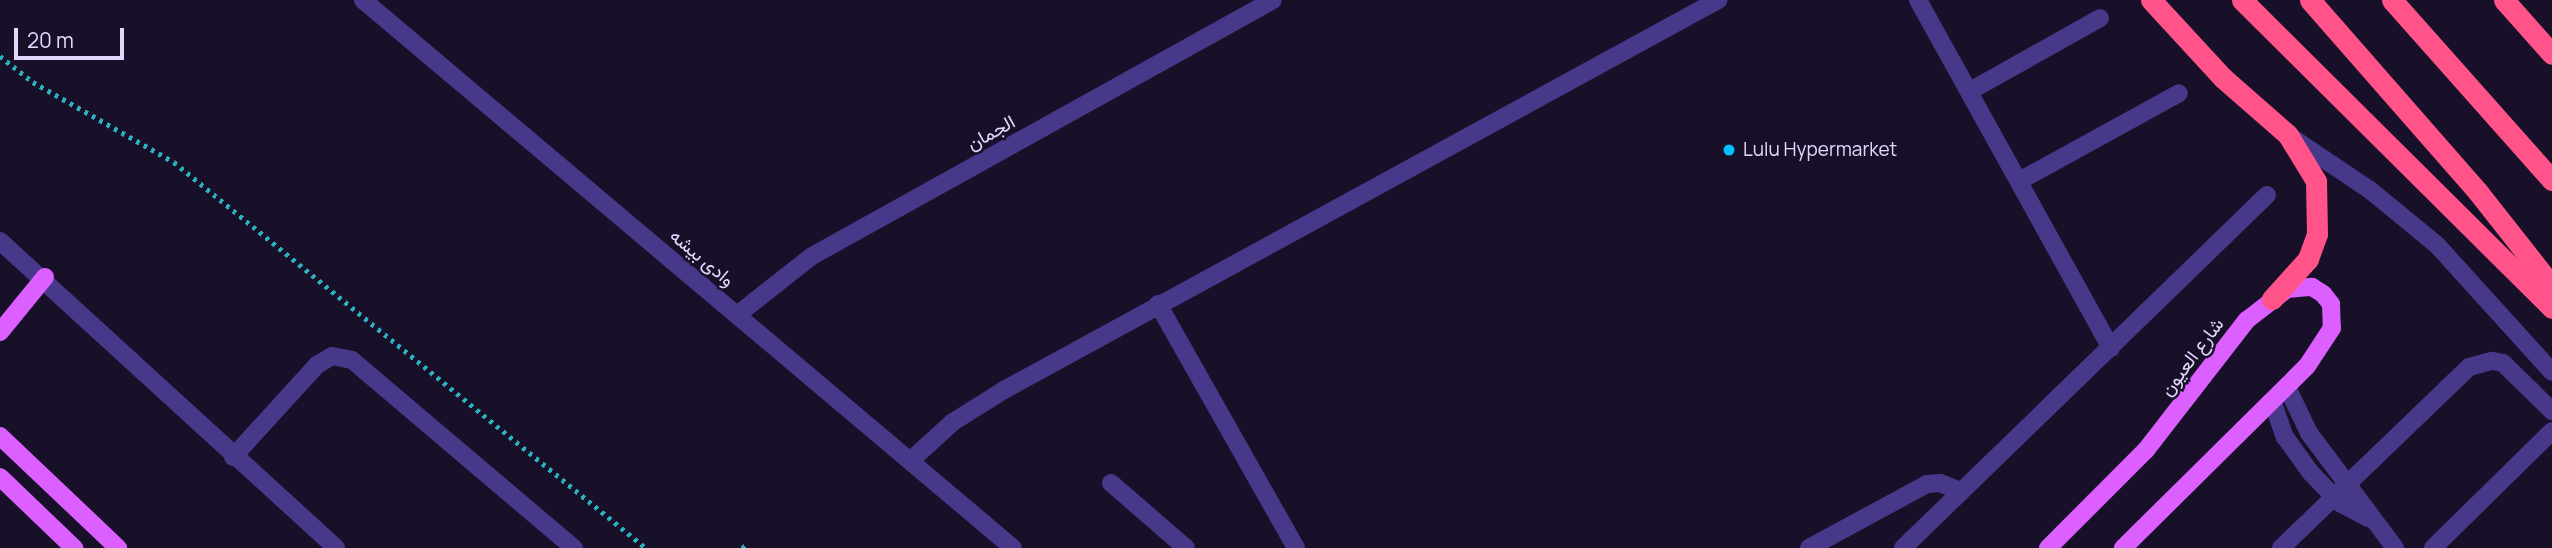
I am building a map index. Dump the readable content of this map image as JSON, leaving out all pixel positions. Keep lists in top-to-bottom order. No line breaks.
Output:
{"streets":{"main road":["شارع العيون"],"street":["الجمان","وادى بيشه"]},"crossings":[["الجمان","وادى بيشه"]],"places":["Lulu Hypermarket"],"scale_bar":"20 m"}
